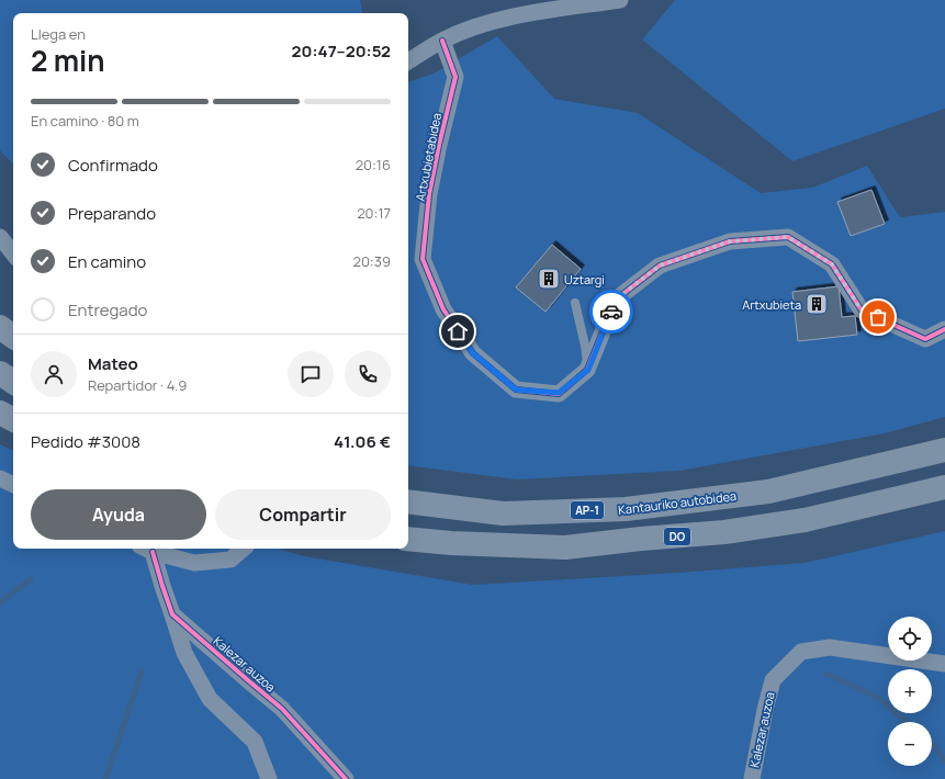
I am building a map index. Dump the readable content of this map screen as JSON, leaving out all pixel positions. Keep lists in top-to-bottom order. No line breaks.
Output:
{"streets":{"highway":["Kantauriko autobidea","AP-1","DO"],"street":["Artxubietabidea","Kalezar auzoa"]},"places":{"building":["Uztargi","Artxubieta"]},"page":{"heading":["2 min","Llega en","20:47–20:52"],"panel":["Mateo","Repartidor · 4.9","Pedido #3008","41.06 €"],"bar":"En camino · 80 m","list":[["Confirmado","20:16"],["Preparando","20:17"],["En camino","20:39"],"Entregado"],"buttons":["Ayuda","Compartir"],"map_buttons":["+","−"]}}
